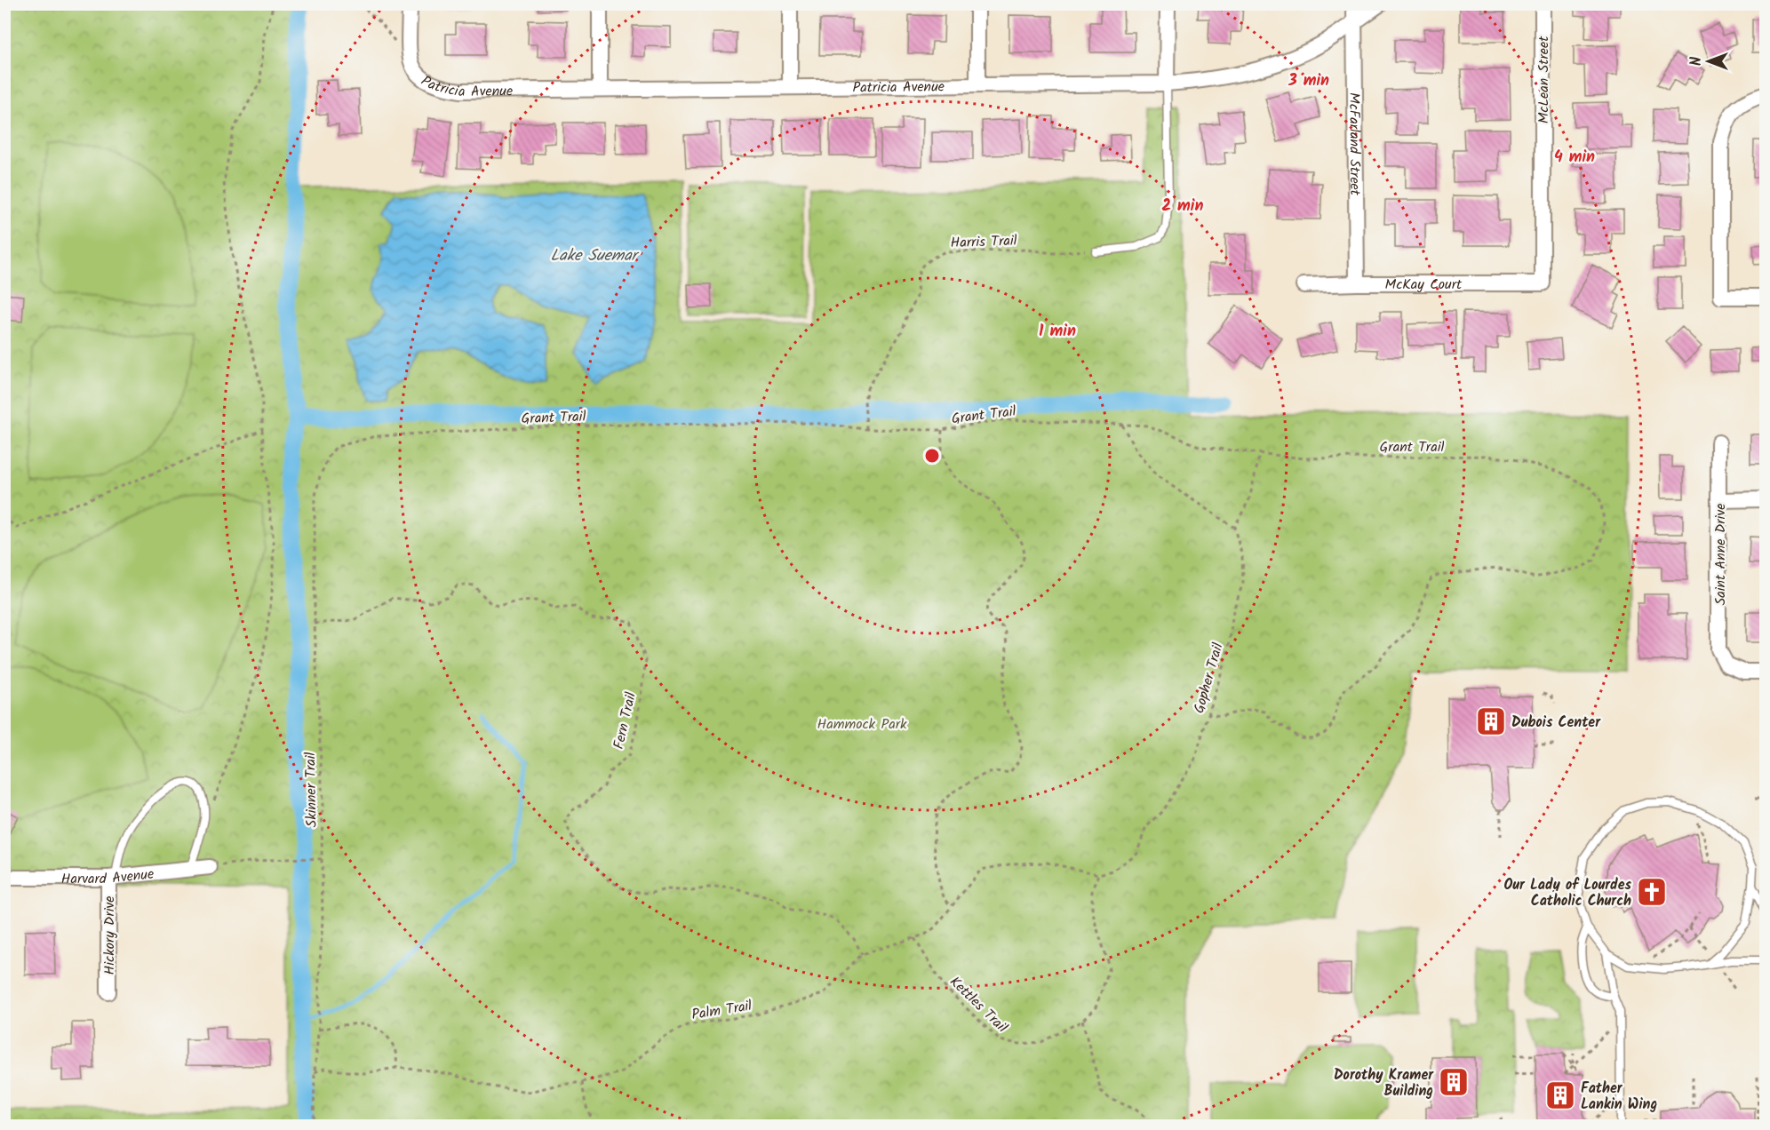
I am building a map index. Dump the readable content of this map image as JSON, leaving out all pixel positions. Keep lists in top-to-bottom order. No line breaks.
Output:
{"streets":{"street":["McLean Street","Patricia Avenue","McFarland Street","McKay Court","Saint Anne Drive","Harvard Avenue","Hickory Drive"],"path":["Harris Trail","Grant Trail","Gopher Trail","Fern Trail","Skinner Trail","Kettles Trail","Palm Trail"]},"crossings":[["McLean Street","McKay Court"],["Patricia Avenue","McFarland Street"],["McFarland Street","McKay Court"],["Harris Trail","Grant Trail"],["Grant Trail","Gopher Trail"],["Grant Trail","Skinner Trail"],["Gopher Trail","Kettles Trail"],["Gopher Trail","Palm Trail"],["Fern Trail","Skinner Trail"],["Fern Trail","Palm Trail"],["Skinner Trail","Palm Trail"],["Harvard Avenue","Hickory Drive"],["Kettles Trail","Palm Trail"]],"water":["Lake Suemar"],"parks":["Hammock Park"],"places":{"building":["Dubois Center","Dorothy Kramer Building","Father Lankin Wing"],"church":["Our Lady of Lourdes Catholic Church"]},"north":"left","rings":["3 min","4 min","2 min","1 min"]}
